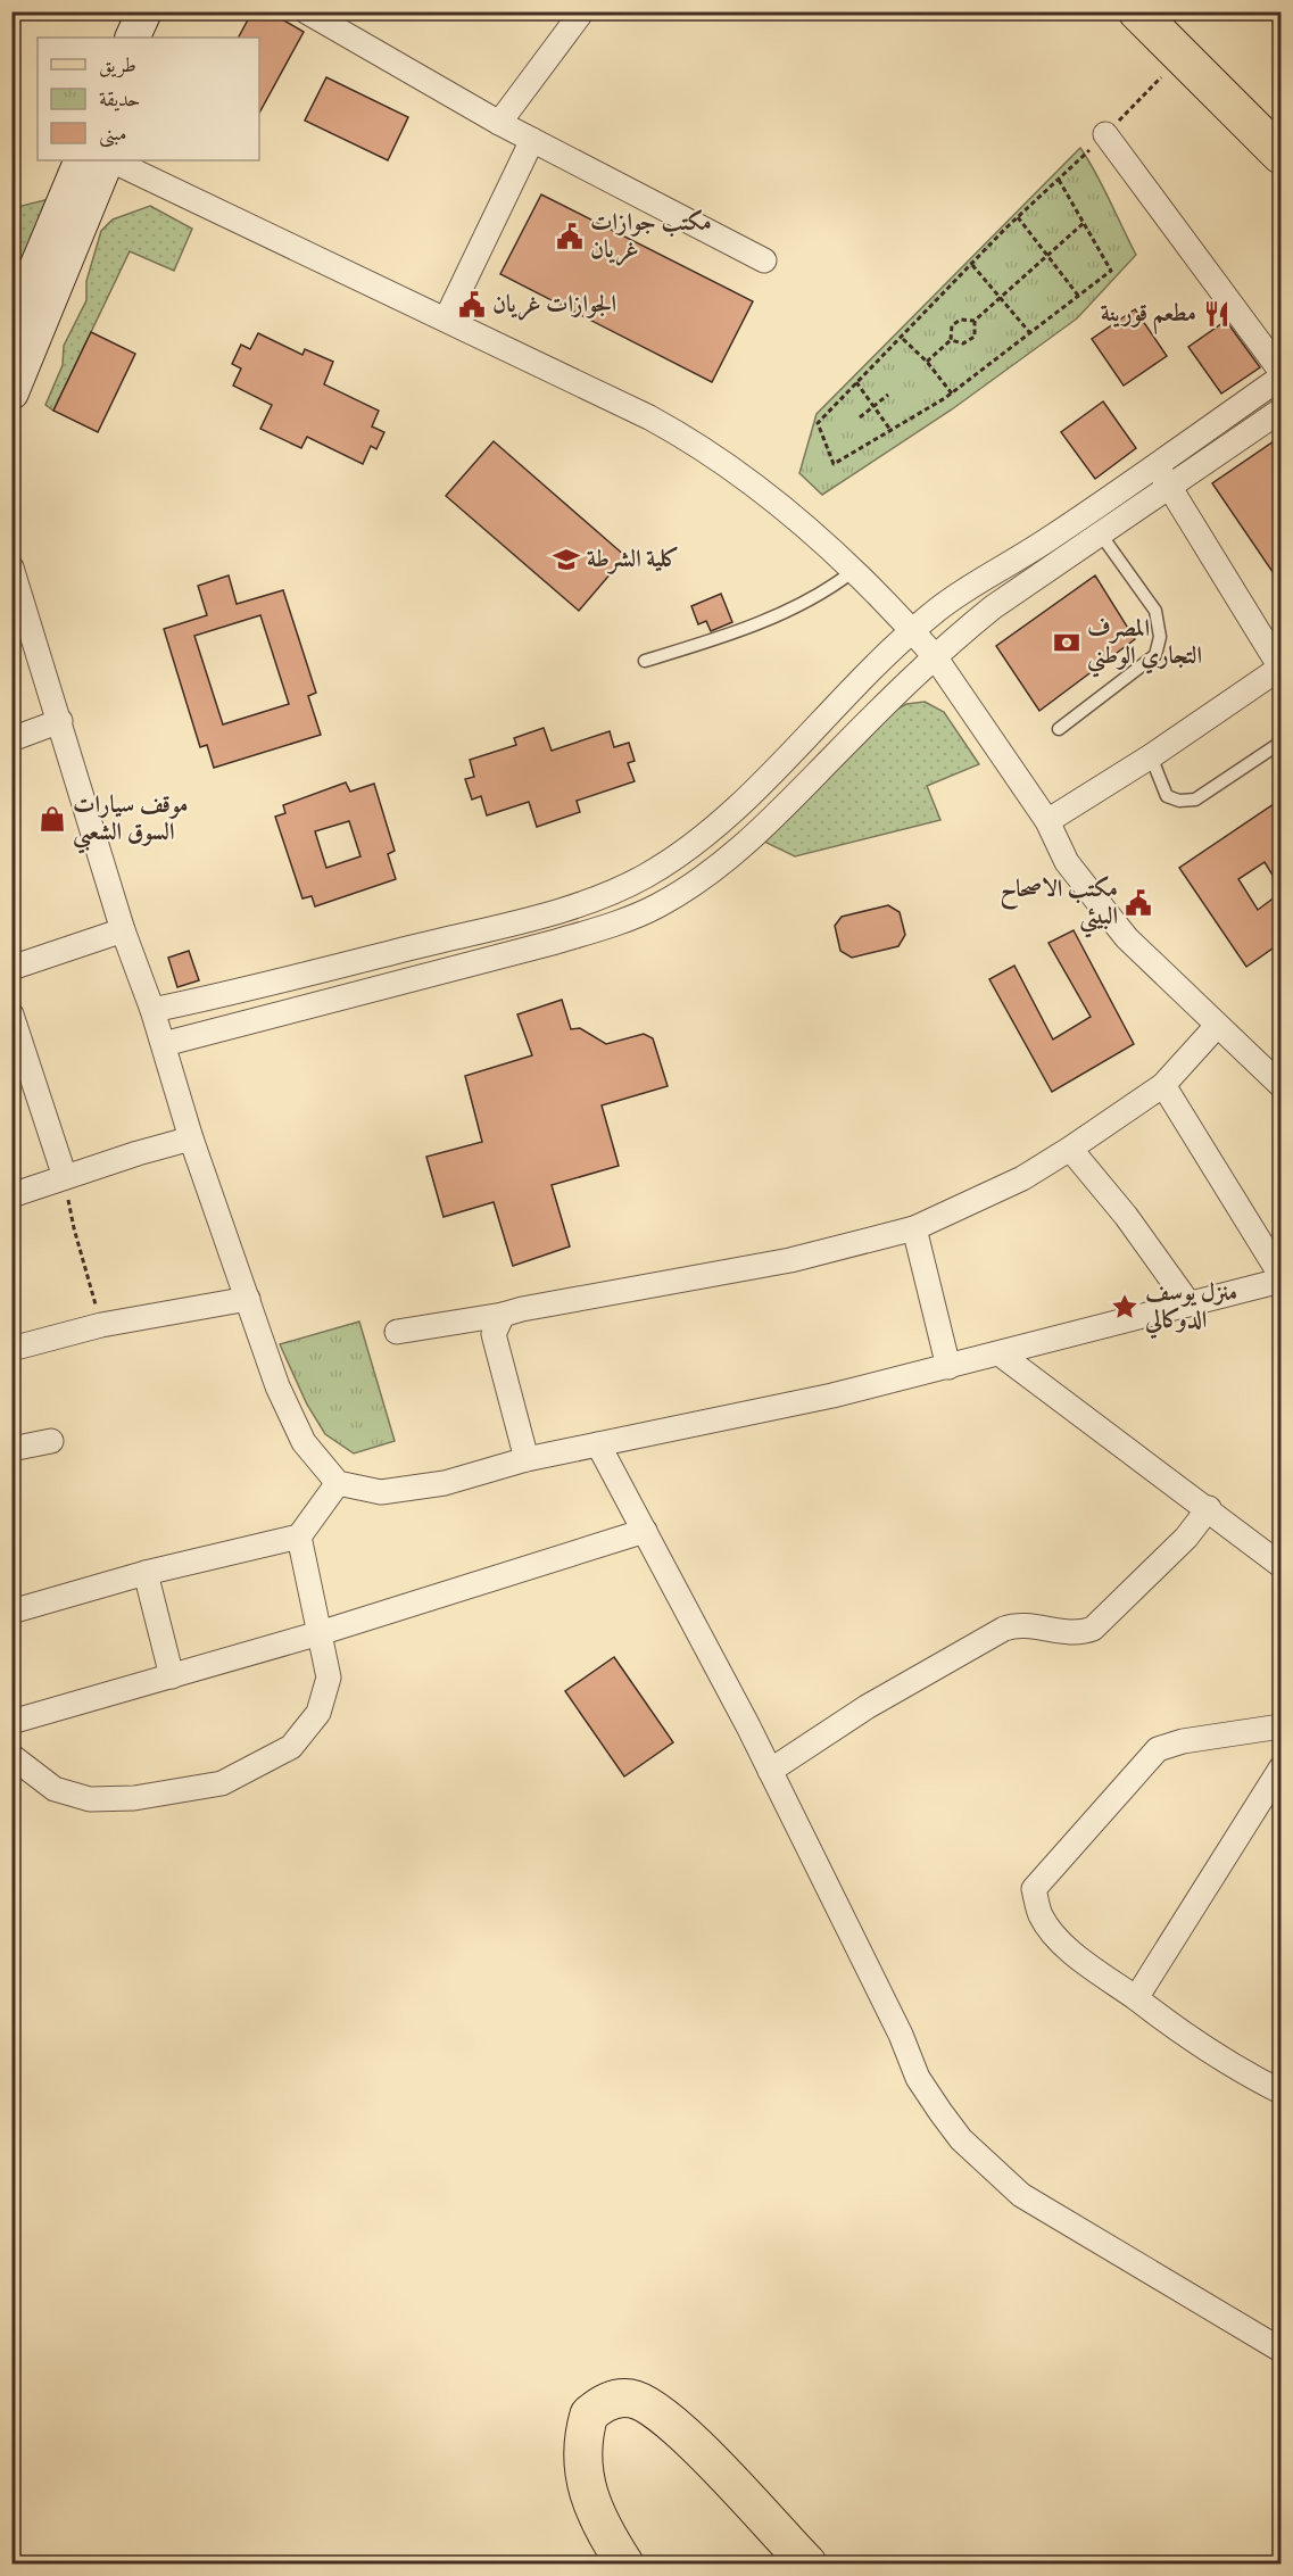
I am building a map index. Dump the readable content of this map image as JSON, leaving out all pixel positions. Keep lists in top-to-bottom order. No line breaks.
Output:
{"places":{"public building":["مكتب جوازات غريان","الجوازات غريان","مكتب الاصحاح البيئي"],"restaurant":["مطعم قورينة"],"school or university":["كلية الشرطة"],"bank":["المصرف التجاري الوطني"],"shop":["موقف سيارات السوق الشعبي"],"place":["منزل يوسف الدوكالي"]},"legend":["طريق","حديقة","مبنى"]}
